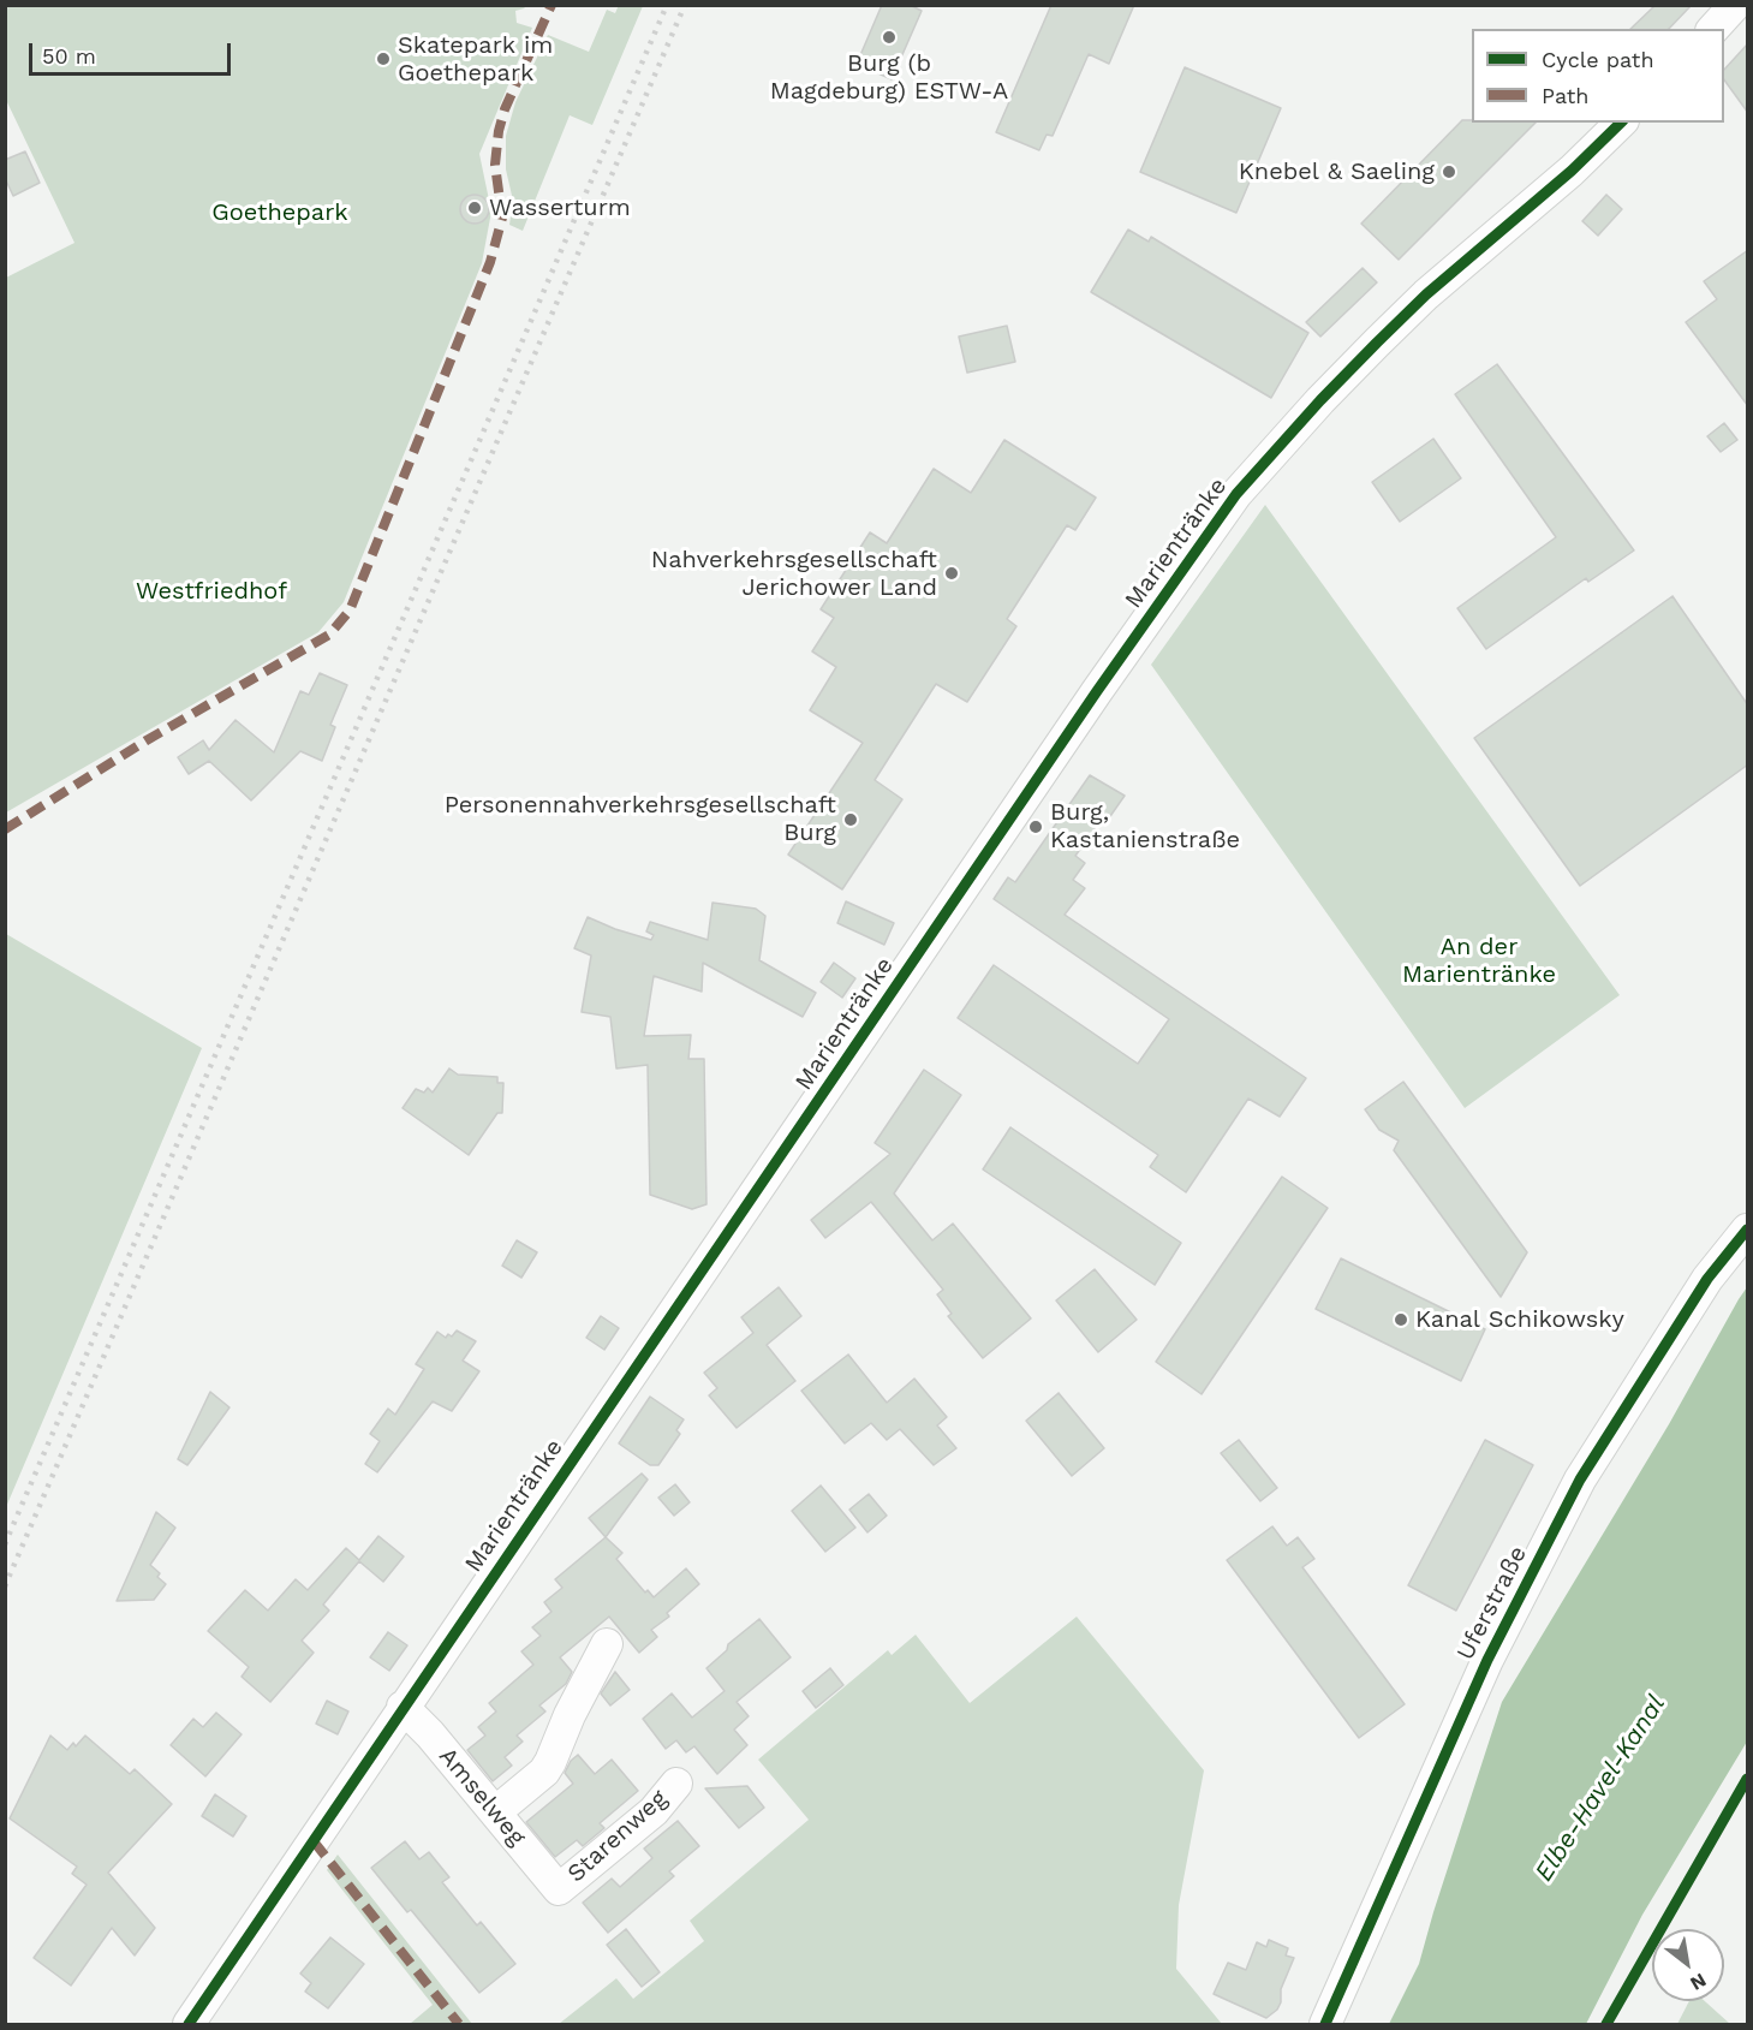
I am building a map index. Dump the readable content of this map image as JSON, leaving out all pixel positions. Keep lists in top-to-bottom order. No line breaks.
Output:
{"streets":{"street":["Marientränke","Uferstraße","Amselweg","Starenweg"]},"crossings":[["Marientränke","Amselweg"],["Amselweg","Starenweg"]],"water":["Elbe-Havel-Kanal"],"parks":["Goethepark","Westfriedhof","An der Marientränke"],"places":["Burg (b Magdeburg) ESTW-A","Skatepark im Goethepark","Knebel & Saeling","Wasserturm","Nahverkehrsgesellschaft Jerichower Land","Personennahverkehrsgesellschaft Burg","Burg, Kastanienstraße","Kanal Schikowsky"],"legend":["Cycle path","Path"],"scale_bar":"50 m","north":"bottom right"}
